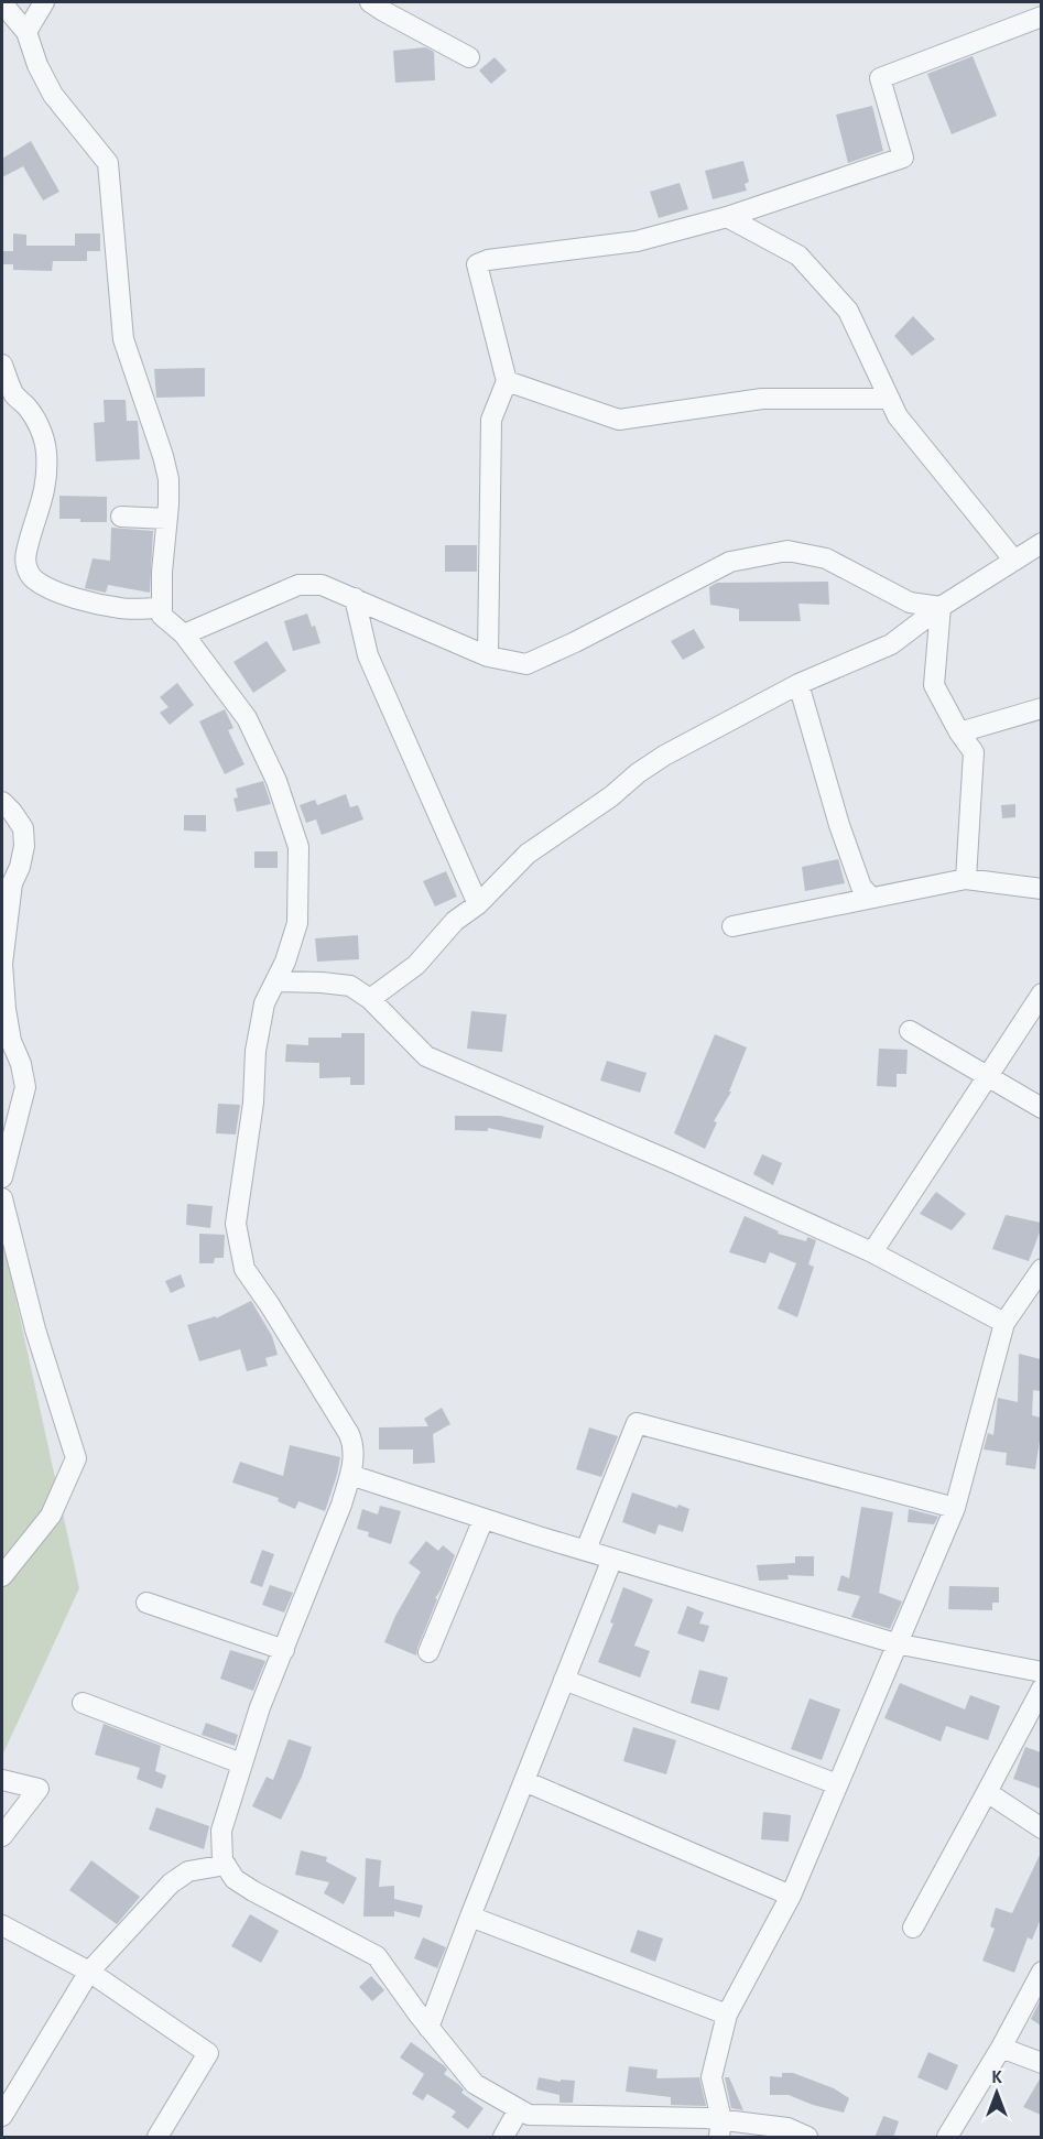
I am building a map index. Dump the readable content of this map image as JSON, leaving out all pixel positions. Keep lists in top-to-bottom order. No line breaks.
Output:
{"north":"top"}
